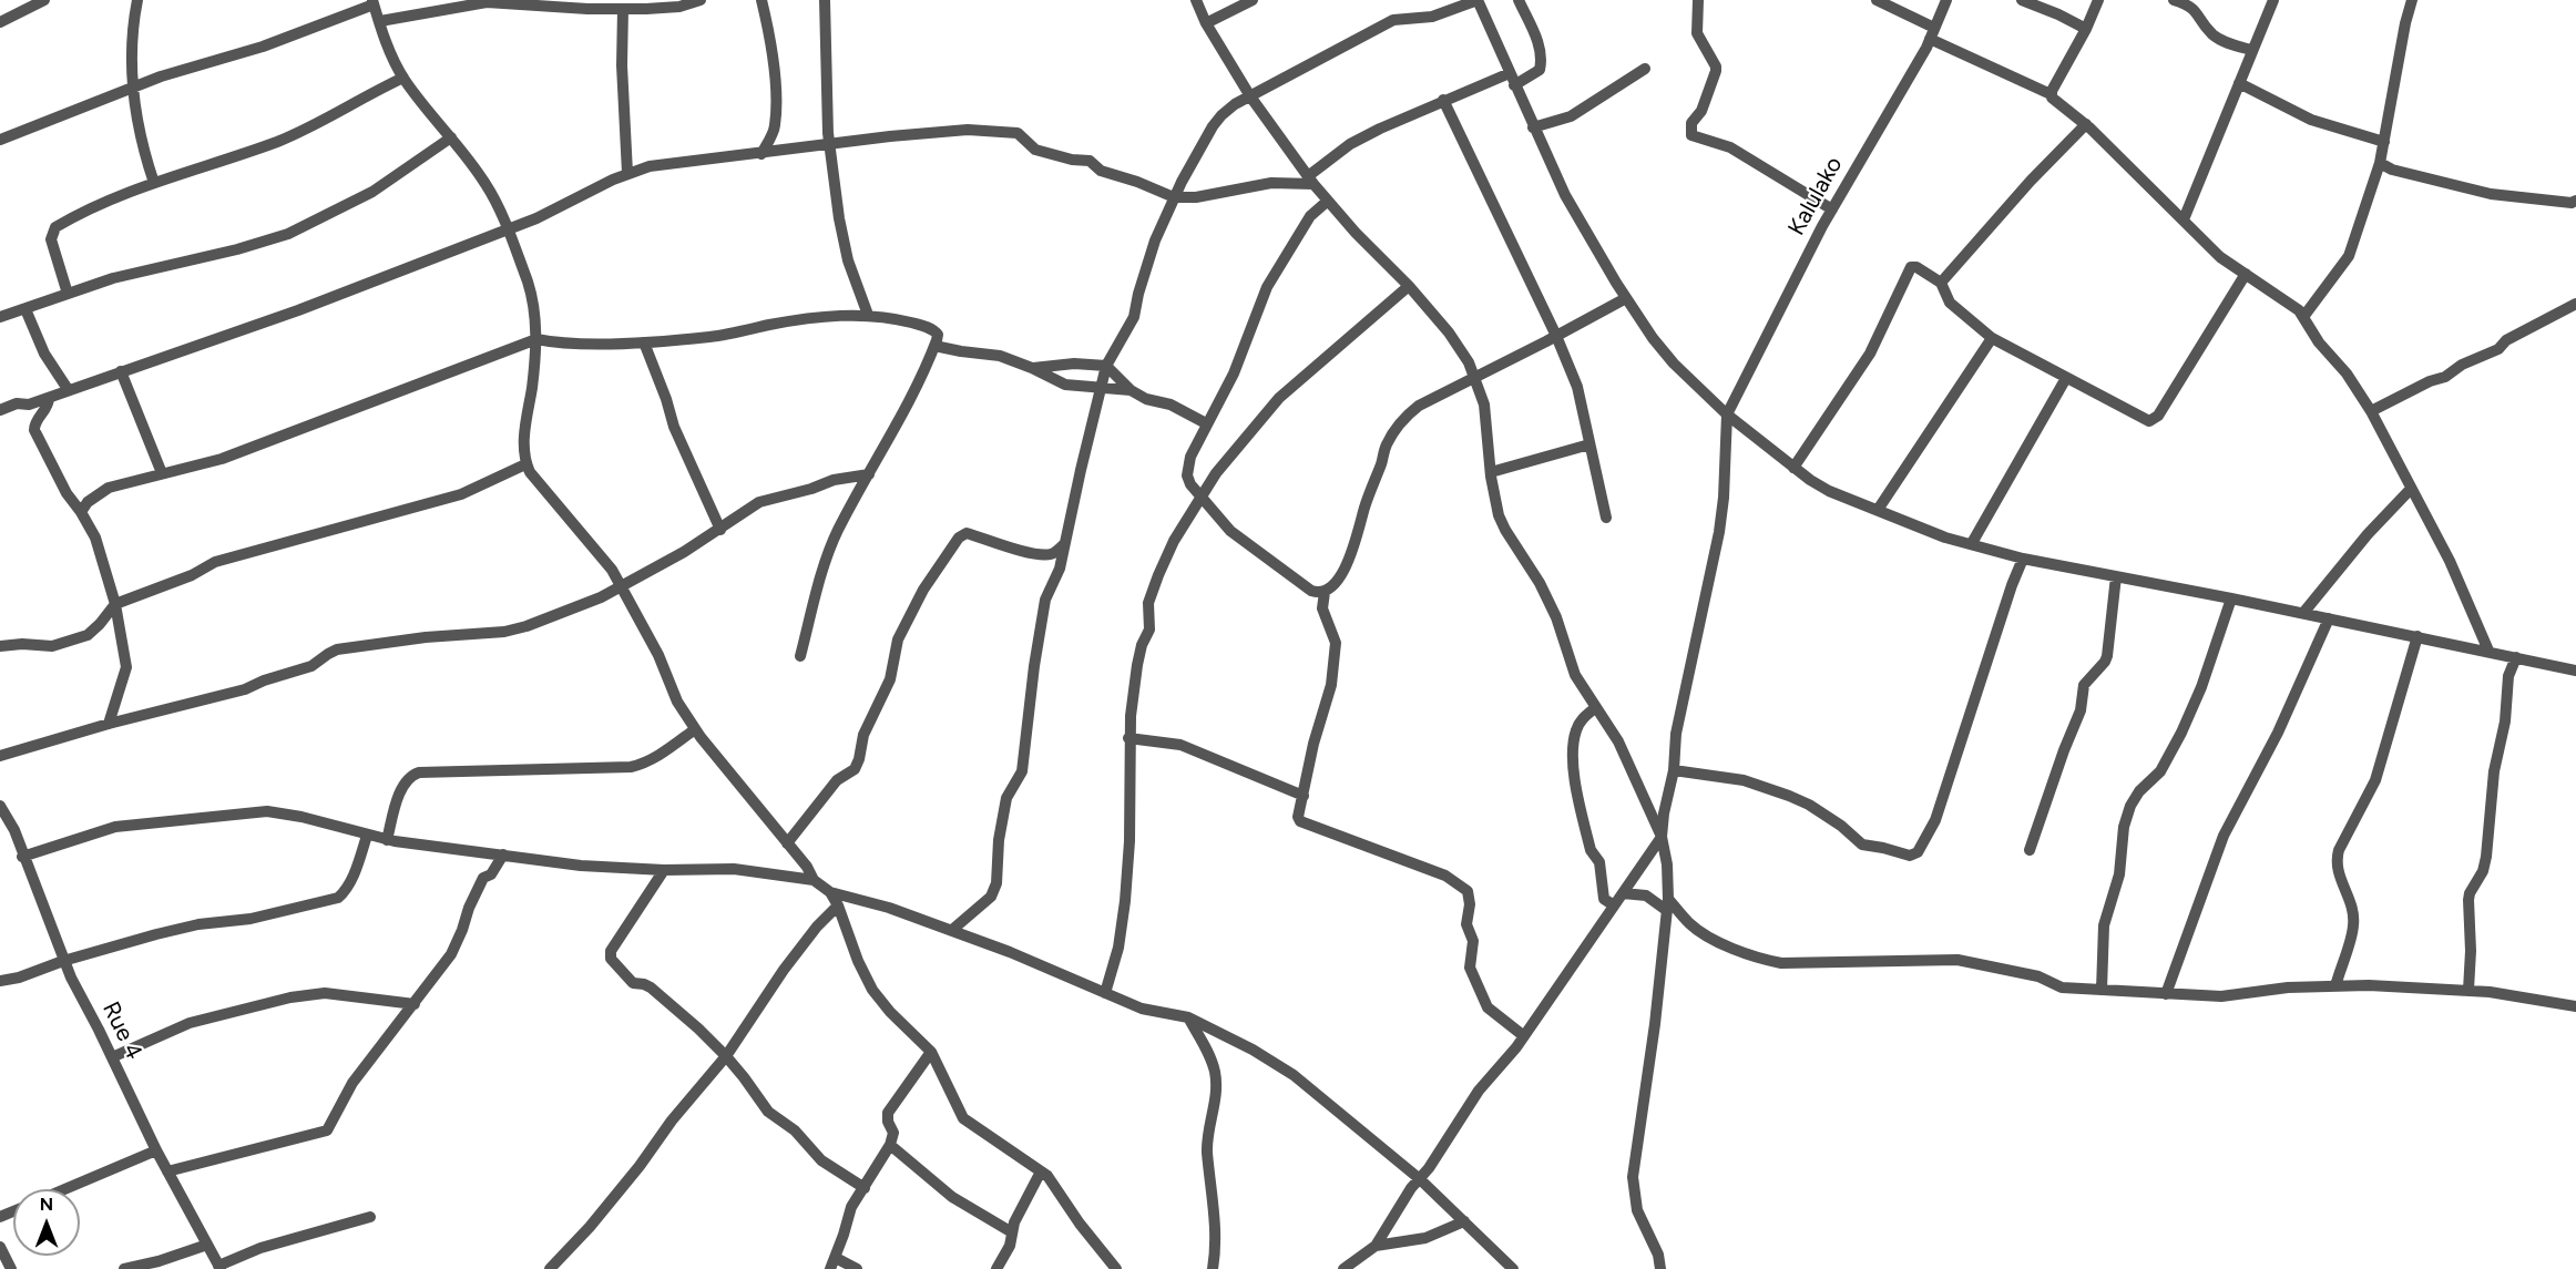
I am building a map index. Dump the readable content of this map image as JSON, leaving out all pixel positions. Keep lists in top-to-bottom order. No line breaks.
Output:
{"streets":{"street":["Kalulako","Rue 4"]},"north":"top"}
